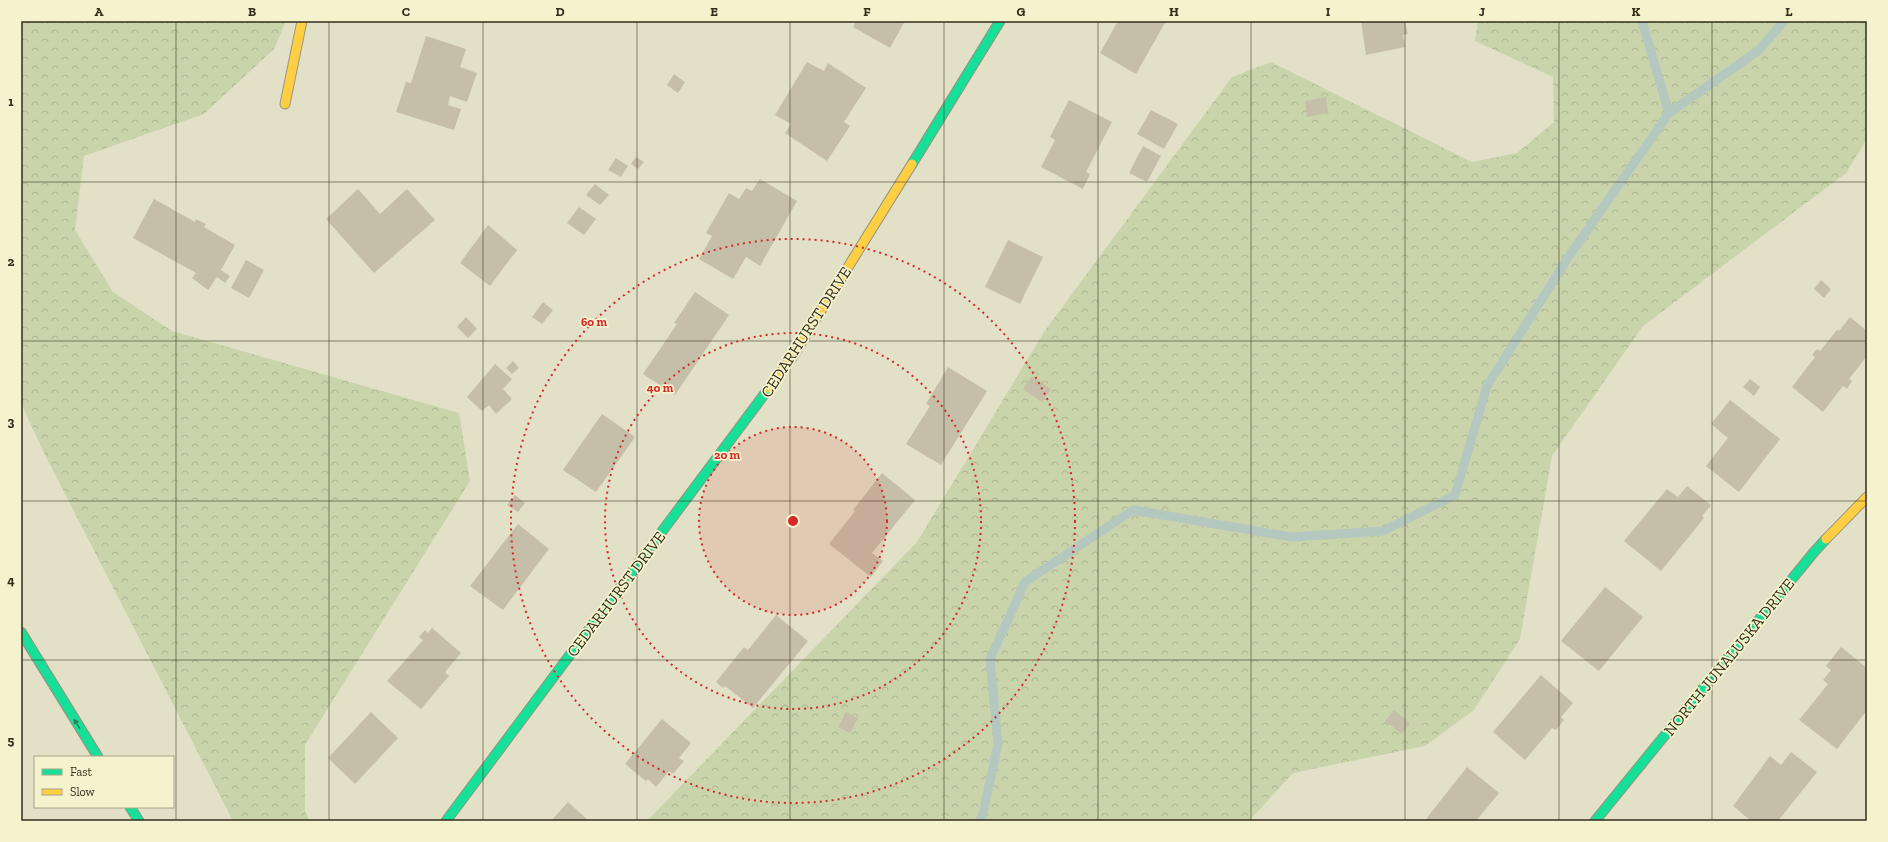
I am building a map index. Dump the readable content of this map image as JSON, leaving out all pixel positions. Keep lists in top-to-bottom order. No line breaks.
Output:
{"streets":{"main road":["CEDARHURST DRIVE","NORTH JUNALUSKA DRIVE"]},"legend":["Fast","Slow"],"grid":{"columns":["A","B","C","D","E","F","G","H","I","J","K","L"],"rows":["1","2","3","4","5"]},"rings":["60 m","40 m","20 m"]}
